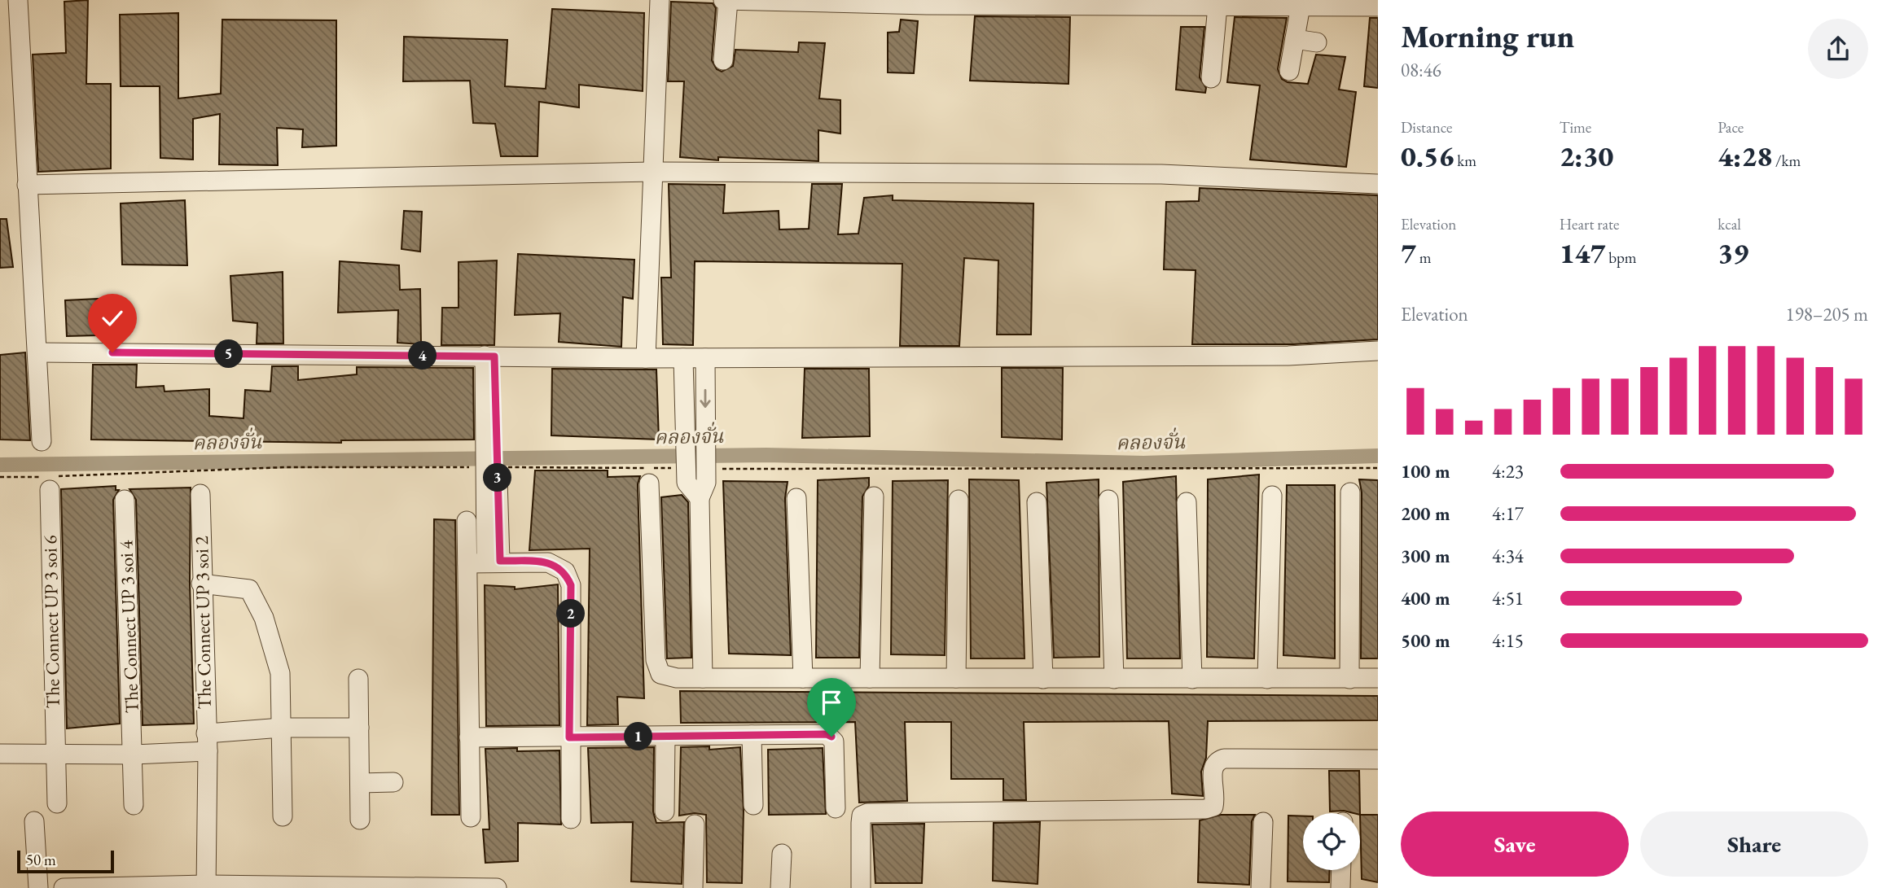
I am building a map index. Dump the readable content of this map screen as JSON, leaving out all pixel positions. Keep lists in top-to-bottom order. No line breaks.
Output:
{"streets":{"street":["The Connect UP 3 soi 6","The Connect UP 3 soi 2","The Connect UP 3 soi 4"]},"water":["คลองจั่น"],"scale_bar":"50 m","page":{"heading":["Morning run","08:46"],"stats":[["Distance","0.56 km"],["Time","2:30"],["Pace","4:28 /km"],["Elevation","7 m"],["Heart rate","147 bpm"],["kcal","39"]],"chart":["Elevation","198–205 m"],"pins":["5","4","3","2","1"],"list":[{"name":"100 m","note":"4:23"},{"name":"200 m","note":"4:17"},{"name":"300 m","note":"4:34"},{"name":"400 m","note":"4:51"},{"name":"500 m","note":"4:15"}],"buttons":["Save","Share"],"scale":"50 m"}}
